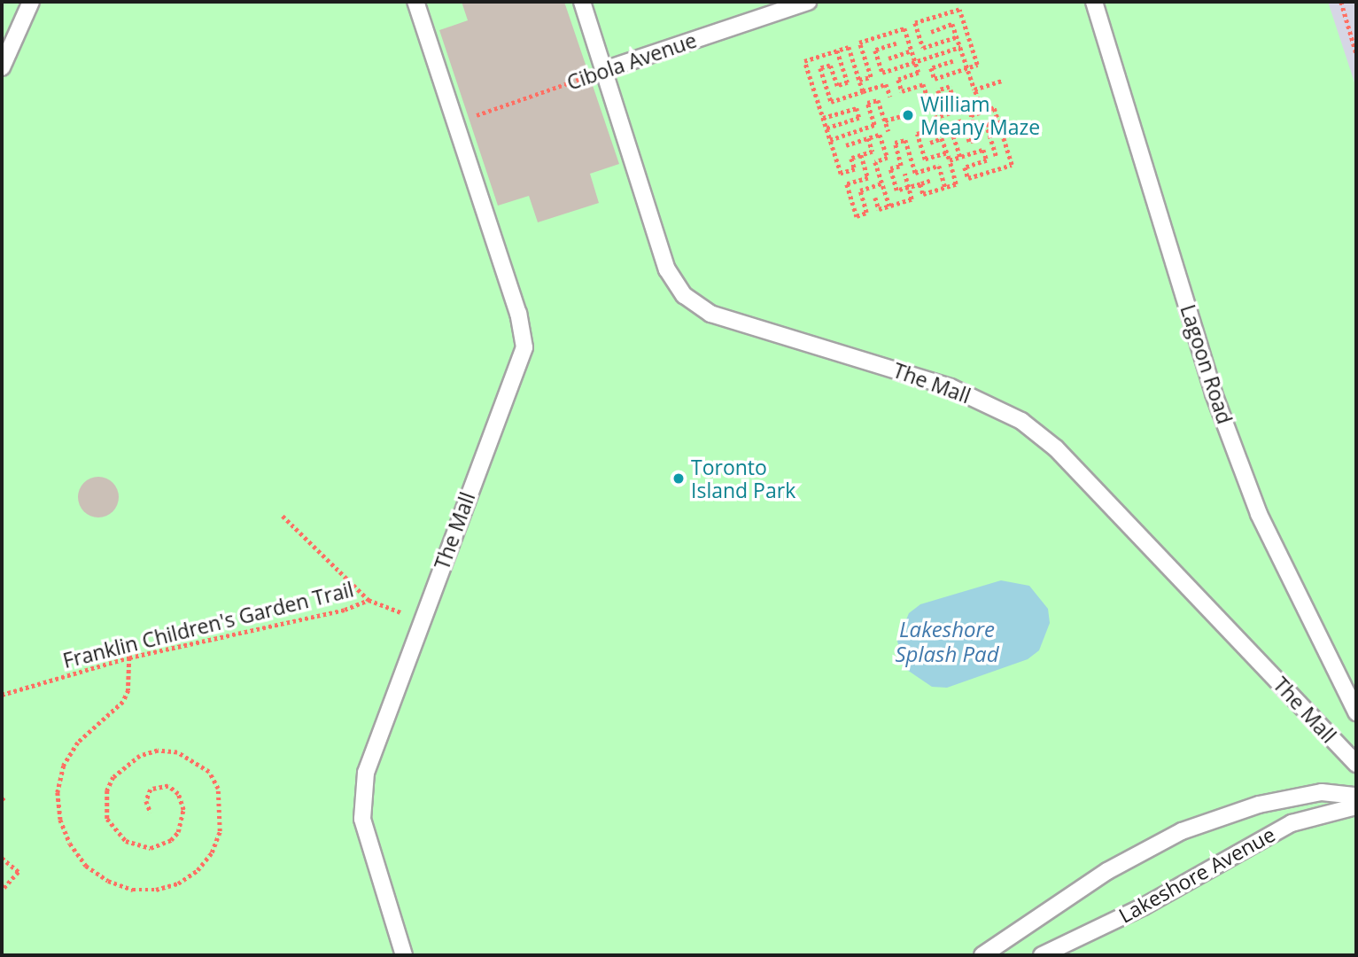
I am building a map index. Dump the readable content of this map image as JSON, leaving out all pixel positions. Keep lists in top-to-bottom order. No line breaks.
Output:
{"streets":{"lane":["Cibola Avenue","Lagoon Road","The Mall","Lakeshore Avenue"],"path":["Franklin Children's Garden Trail"]},"crossings":[["Cibola Avenue","The Mall"],["The Mall","Franklin Children's Garden Trail"]],"water":["Lakeshore Splash Pad"],"places":["William Meany Maze","Toronto Island Park"]}
